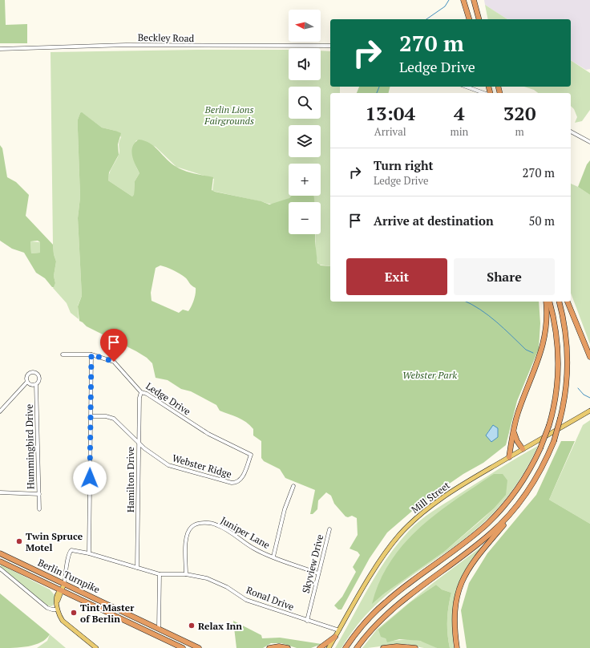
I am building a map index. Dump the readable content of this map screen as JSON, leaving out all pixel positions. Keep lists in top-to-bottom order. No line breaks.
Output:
{"streets":{"highway":["Berlin Turnpike"],"main road":["Mill Street"],"street":["Beckley Road","Ledge Drive","Hummingbird Drive","Webster Ridge","Hamilton Drive","Juniper Lane","Skyview Drive","Ronal Drive"]},"crossings":[["Ledge Drive","Webster Ridge"],["Ledge Drive","Hamilton Drive"],["Webster Ridge","Hamilton Drive"],["Hamilton Drive","Ronal Drive"],["Mill Street","Ronal Drive"],["Juniper Lane","Skyview Drive"],["Juniper Lane","Ronal Drive"],["Skyview Drive","Ronal Drive"],["Berlin Turnpike","Ronal Drive"]],"parks":["Berlin Lions Fairgrounds","Webster Park"],"places":["Twin Spruce Motel","Tint Master of Berlin","Relax Inn"],"north":"left","page":{"map_buttons":["+","−"],"turn":["270 m","Ledge Drive"],"eta":["13:04","Arrival","4","min","320","m"],"list":[{"name":"Turn right","note":"Ledge Drive","value":"270 m"},{"name":"Arrive at destination","value":"50 m"}],"buttons":["Exit","Share"]}}
